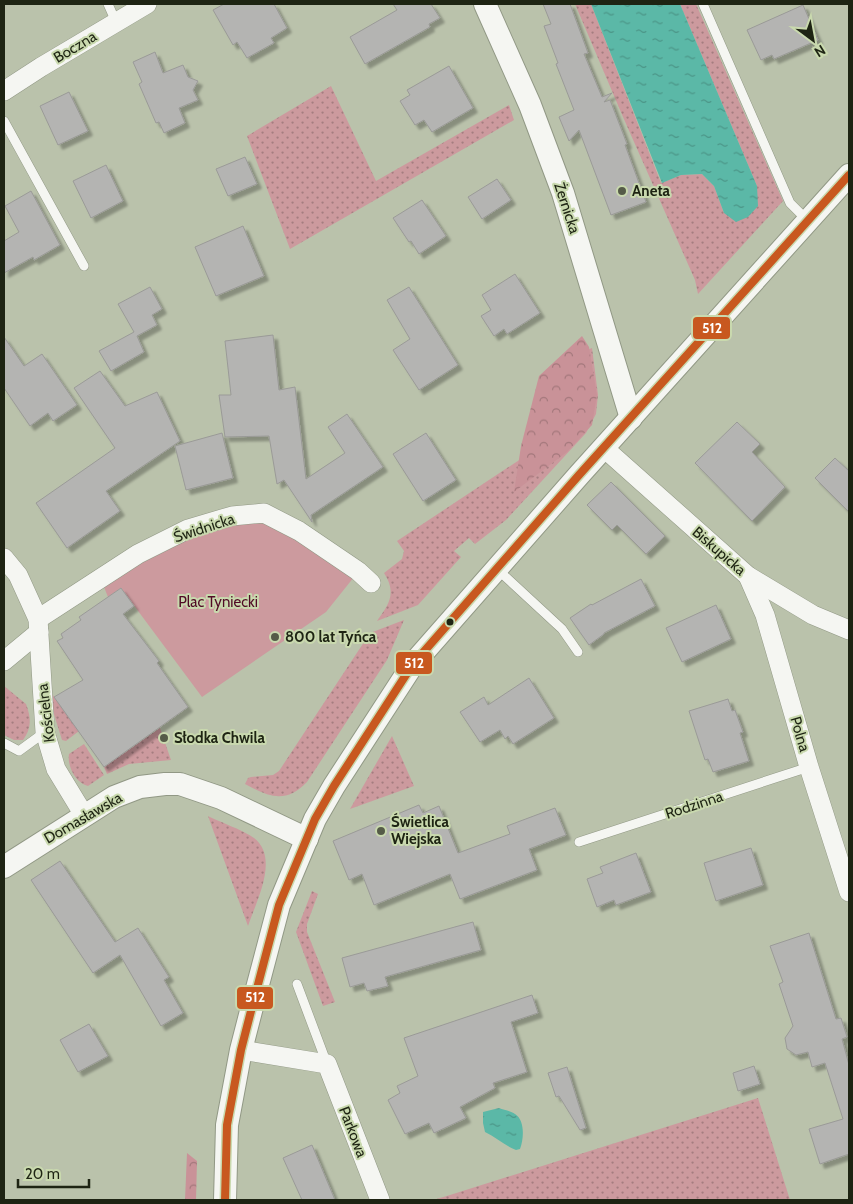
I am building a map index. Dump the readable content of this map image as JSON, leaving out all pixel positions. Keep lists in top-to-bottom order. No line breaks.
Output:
{"streets":{"street":["Boczna","Żernicka","Świdnicka","Biskupicka","Kościelna","Polna","Domasławska","Parkowa"],"lane":["Rodzinna"]},"crossings":[["Świdnicka","Kościelna"],["Biskupicka","Polna"],["Kościelna","Domasławska"],["Polna","Rodzinna"]],"parks":["Plac Tyniecki"],"places":["Aneta","800 lat Tyńca","Słodka Chwila","Świetlica Wiejska"],"lines":["transit line 512"],"scale_bar":"20 m","north":"bottom right"}
